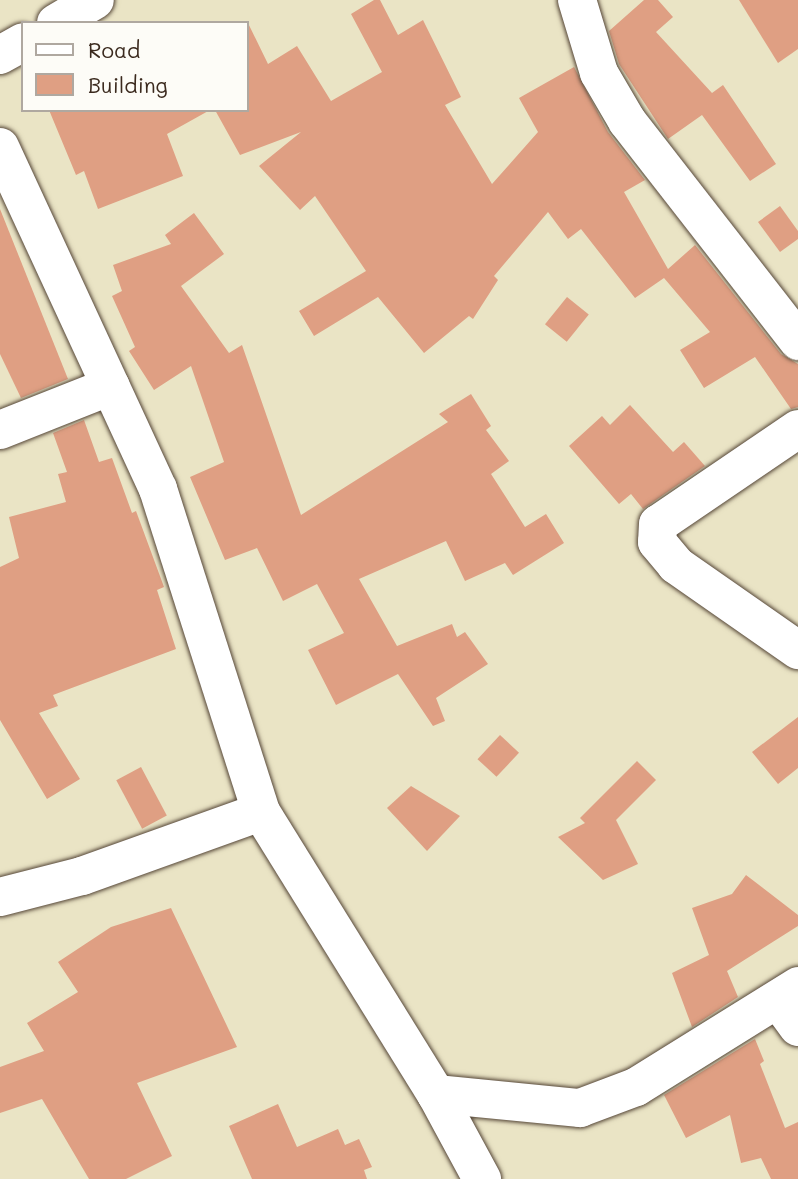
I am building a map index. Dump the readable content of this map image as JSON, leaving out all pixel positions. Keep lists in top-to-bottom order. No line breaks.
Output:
{"legend":["Road","Building"]}
